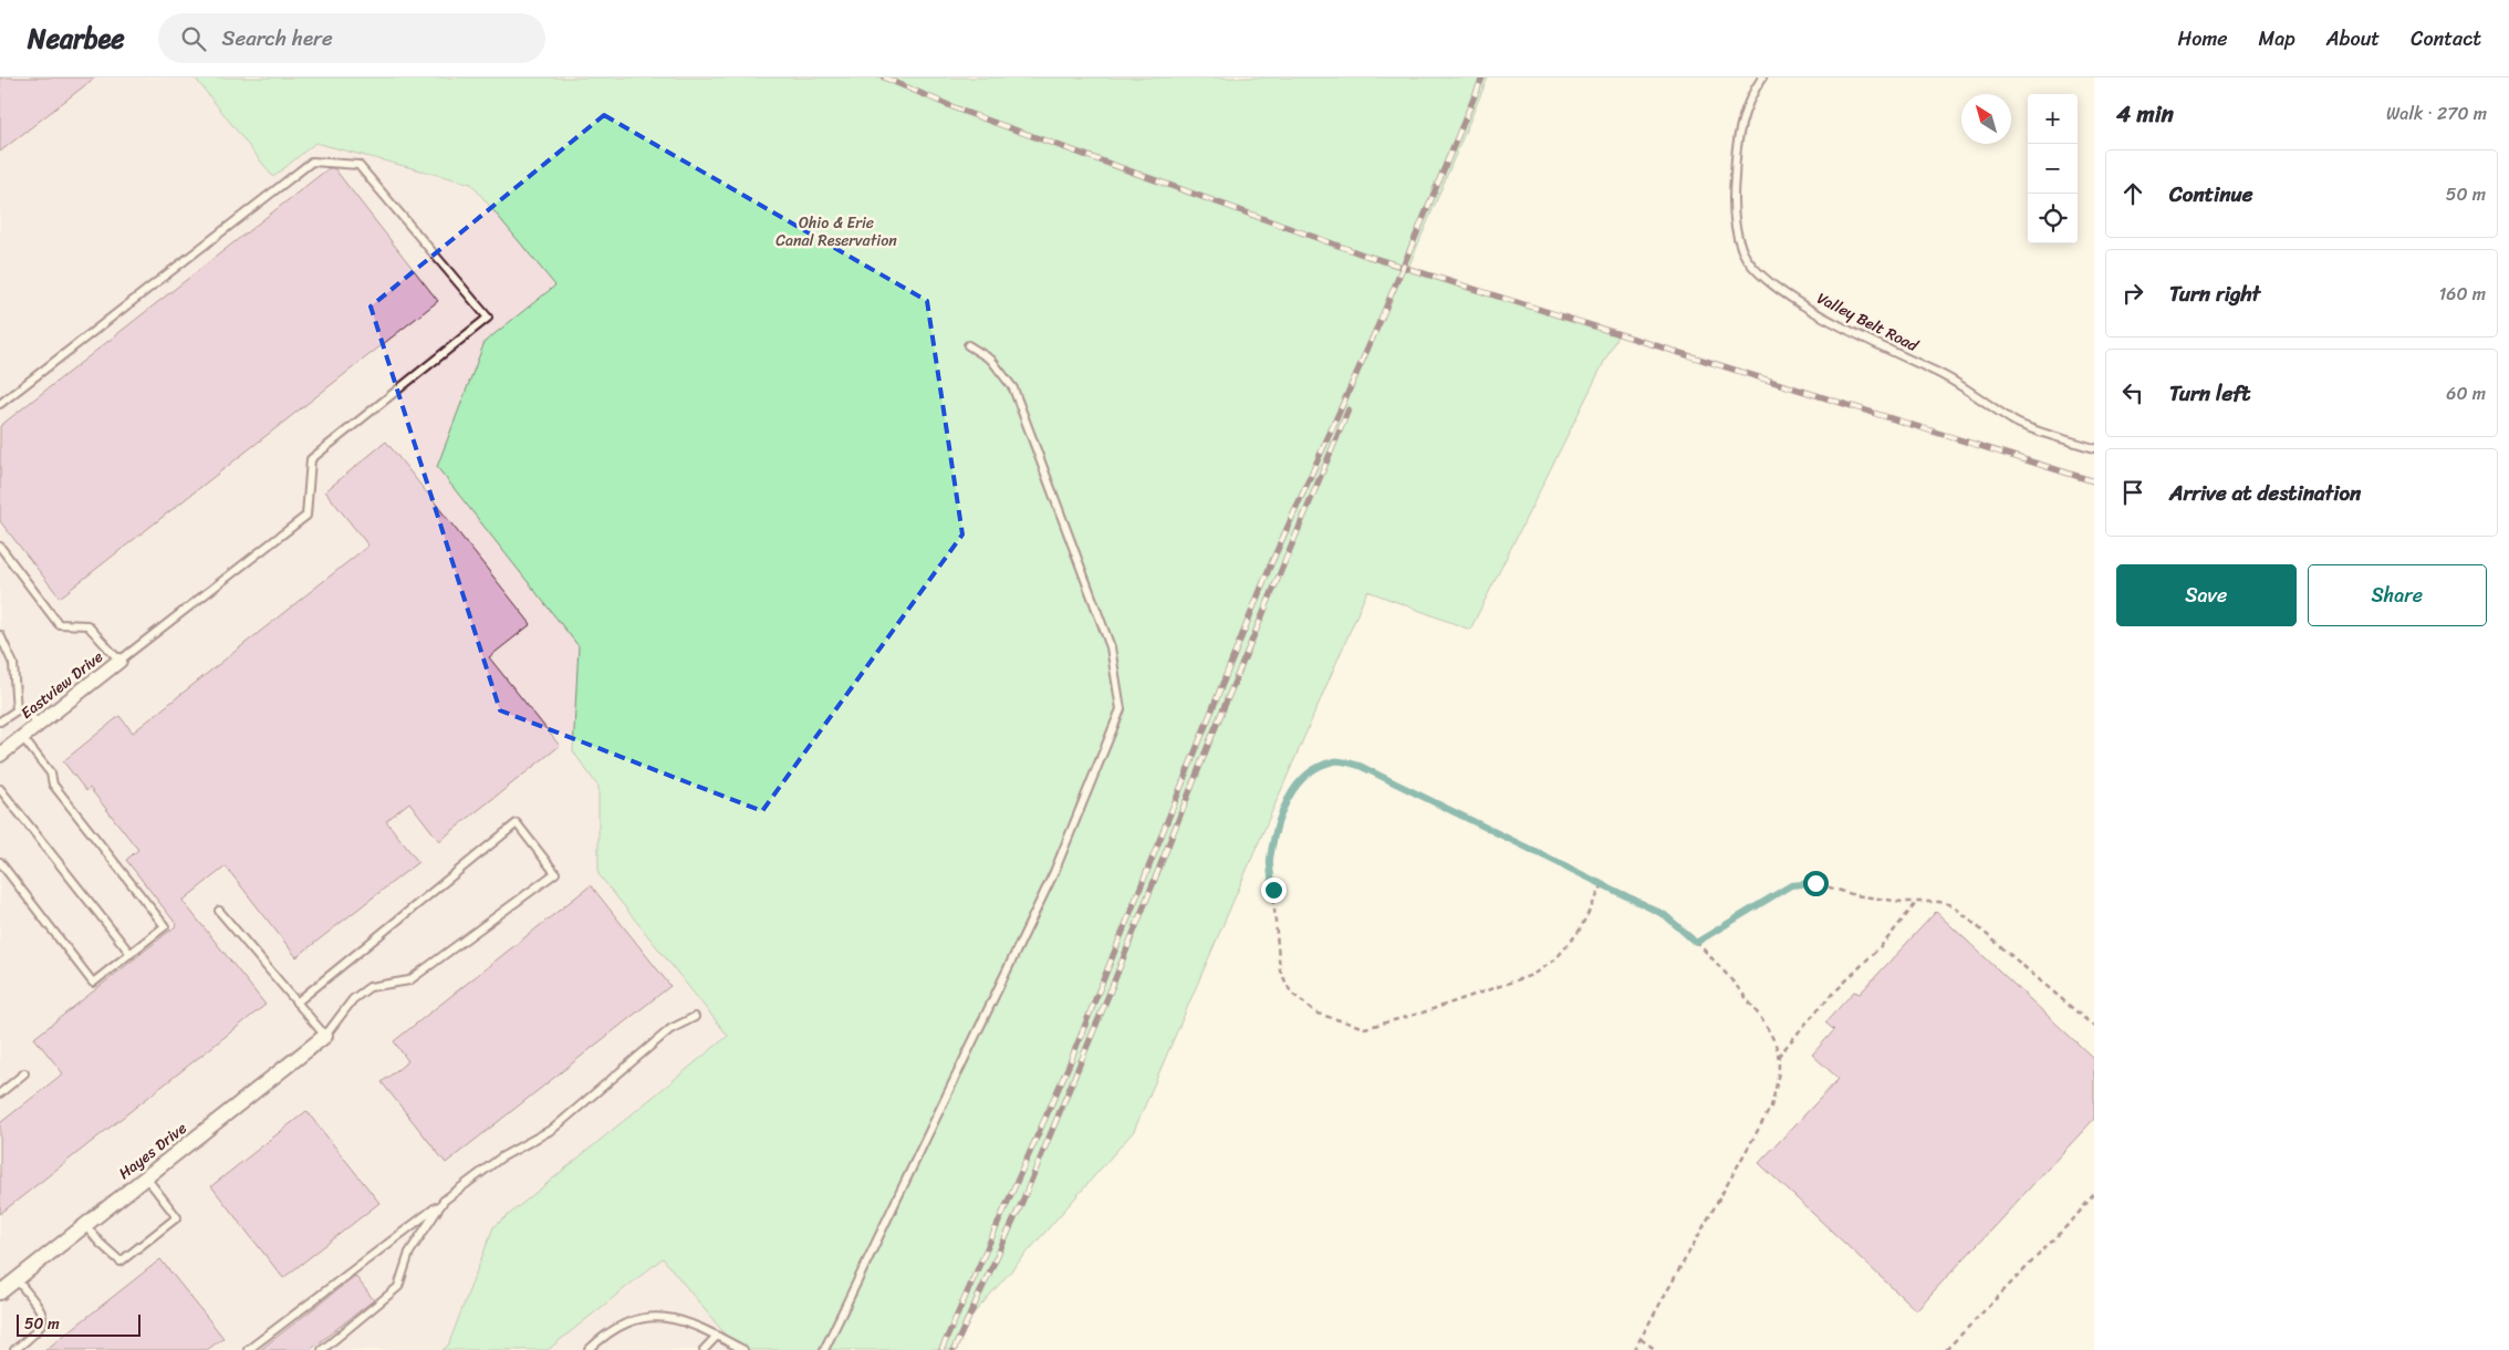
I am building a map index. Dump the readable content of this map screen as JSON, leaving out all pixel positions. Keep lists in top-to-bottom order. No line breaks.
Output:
{"streets":{"street":["Eastview Drive","Hayes Drive"],"lane":["Valley Belt Road"]},"parks":["Ohio & Erie Canal Reservation"],"scale_bar":"50 m","north":"top left","page":{"header":"Nearbee","search":"Search here","nav":["Home","Map","About","Contact"],"heading":["4 min","Walk · 270 m"],"map_buttons":["+","−"],"list":[["Continue","50 m"],["Turn right","160 m"],["Turn left","60 m"],"Arrive at destination"],"buttons":["Save","Share"],"scale":"50 m"}}
